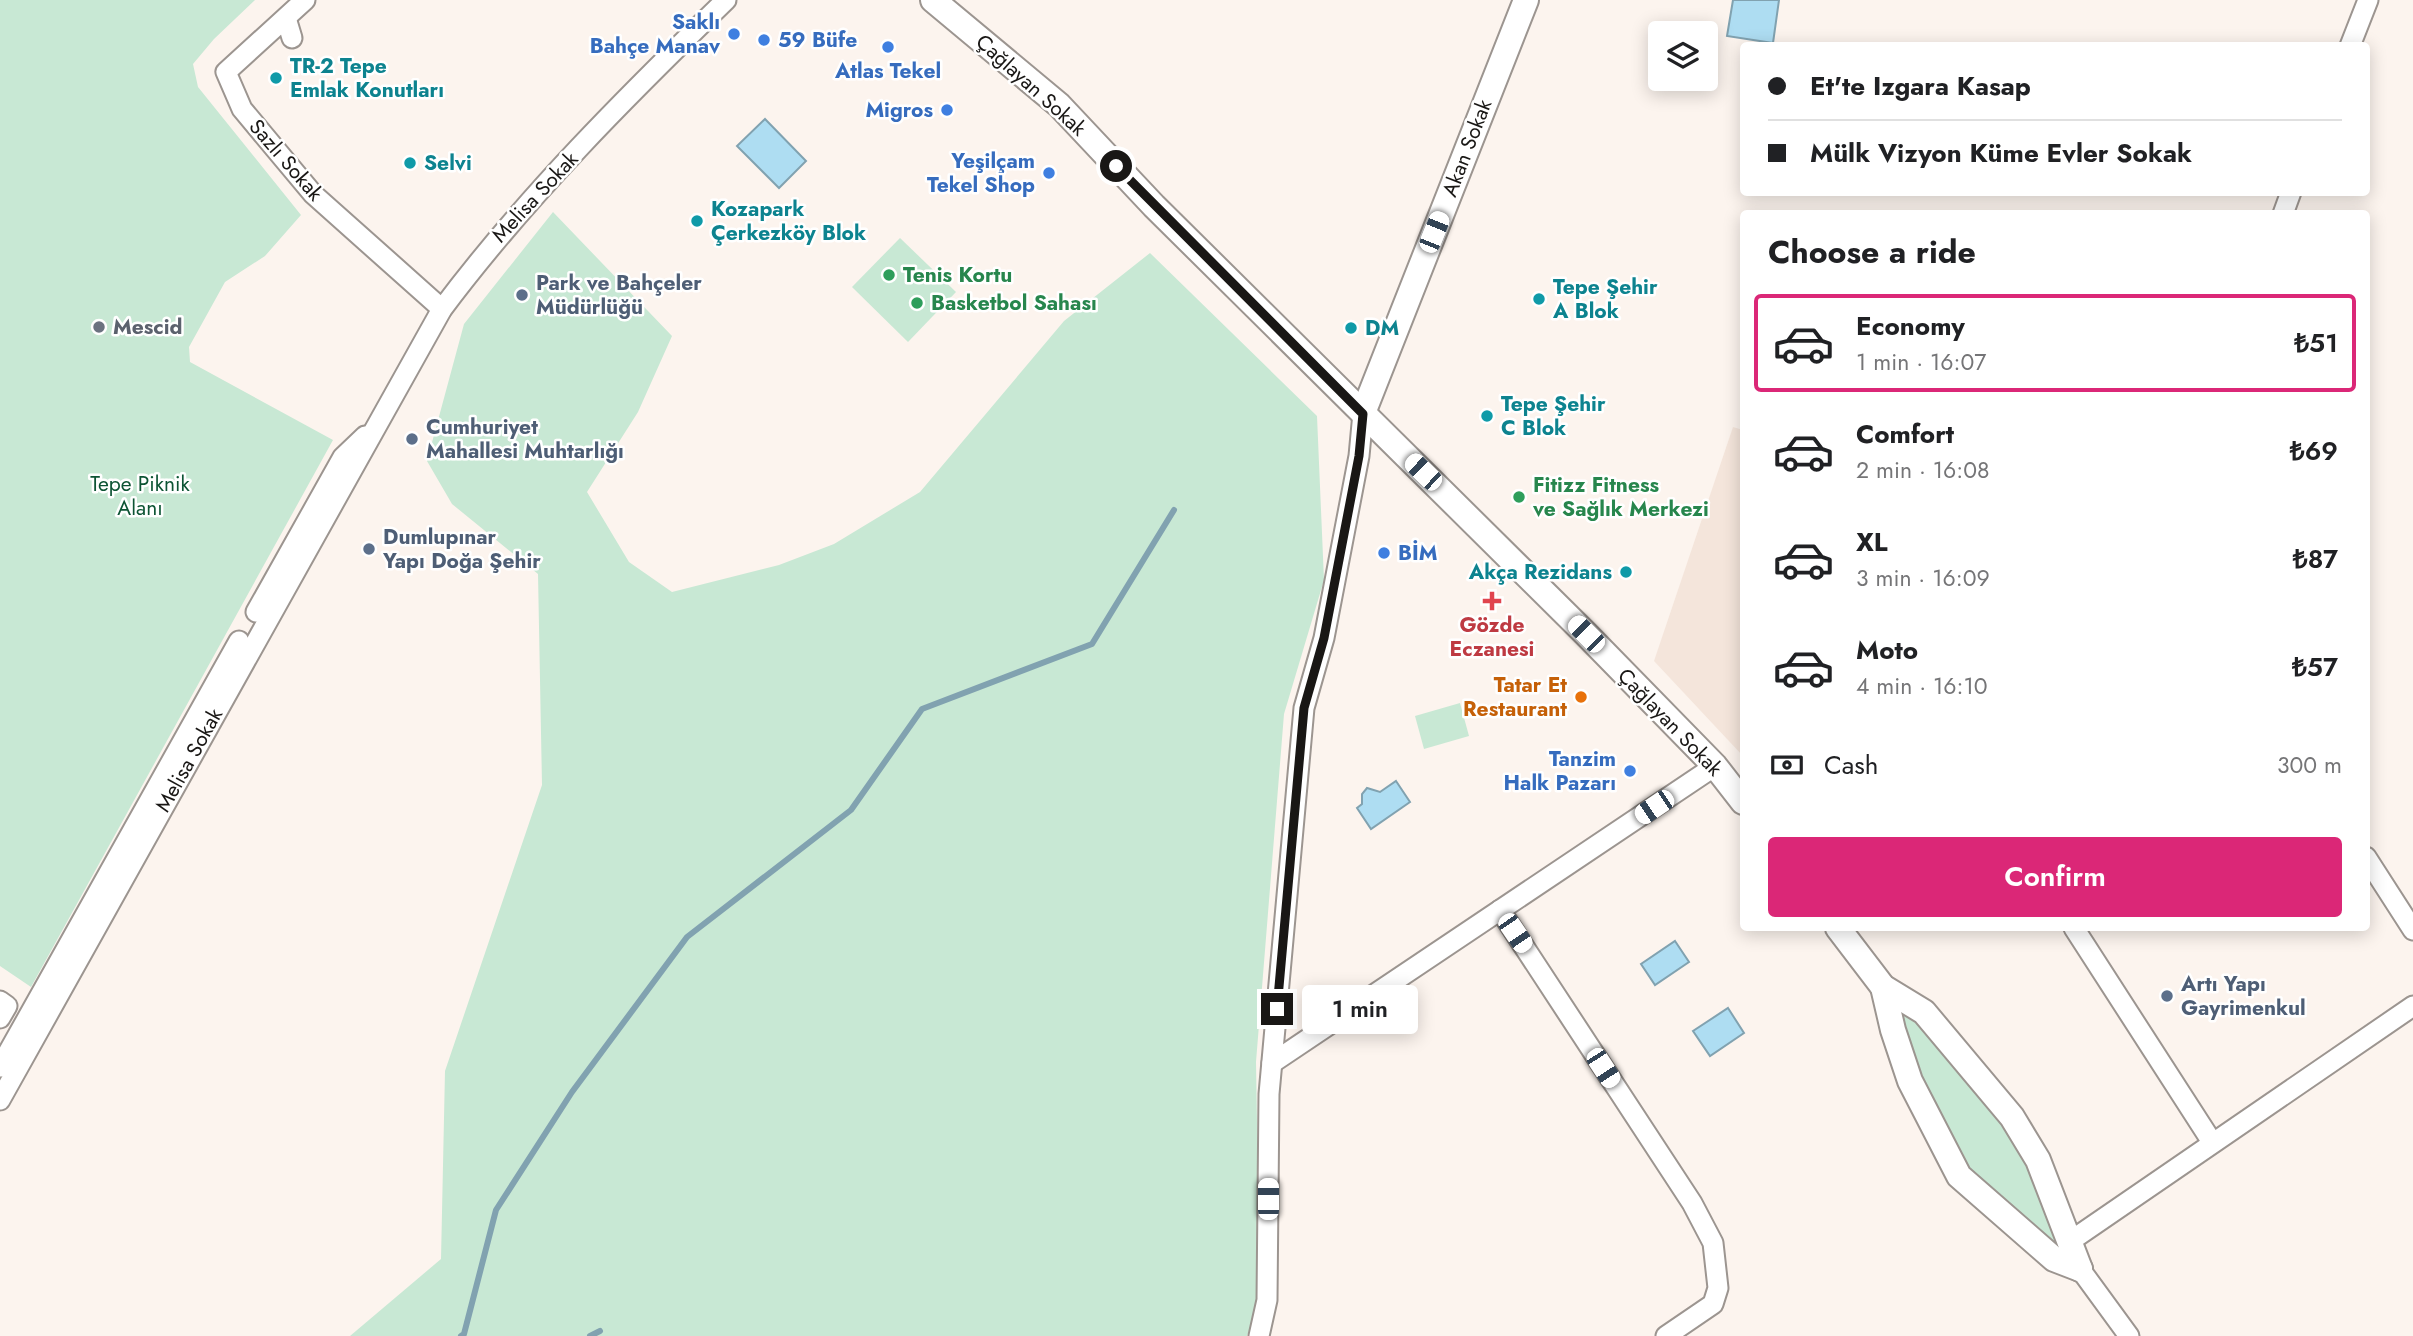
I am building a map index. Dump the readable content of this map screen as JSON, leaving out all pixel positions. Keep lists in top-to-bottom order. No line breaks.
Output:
{"streets":{"street":["Çağlayan Sokak","Akan Sokak","Sazlı Sokak","Melisa Sokak"]},"crossings":[["Çağlayan Sokak","Akan Sokak"],["Sazlı Sokak","Melisa Sokak"]],"parks":["Tepe Piknik Alanı"],"places":{"other":["Saklı Bahçe Manav","59 Büfe","Atlas Tekel","TR-2 Tepe Emlak Konutları","Migros","Selvi","Yeşilçam Tekel Shop","Kozapark Çerkezköy Blok","Tenis Kortu","Park ve Bahçeler Müdürlüğü","Tepe Şehir A Blok","Basketbol Sahası","Mescid","DM","Tepe Şehir C Blok","Cumhuriyet Mahallesi Muhtarlığı","Fitizz Fitness ve Sağlık Merkezi","Dumlupınar Yapı Doğa Şehir","BİM","Akça Rezidans","Tatar Et Restaurant","Tanzim Halk Pazarı","Artı Yapı Gayrimenkul"],"health":["Gözde Eczanesi"]},"page":{"banner":["Et'te Izgara Kasap","Mülk Vizyon Küme Evler Sokak"],"heading":"Choose a ride","list":[{"name":"Economy","note":"1 min · 16:07","value":"₺51"},{"name":"Comfort","note":"2 min · 16:08","value":"₺69"},{"name":"XL","note":"3 min · 16:09","value":"₺87"},{"name":"Moto","note":"4 min · 16:10","value":"₺57"}],"pay":["Cash","300 m"],"buttons":"Confirm","bubble":"1 min"}}
